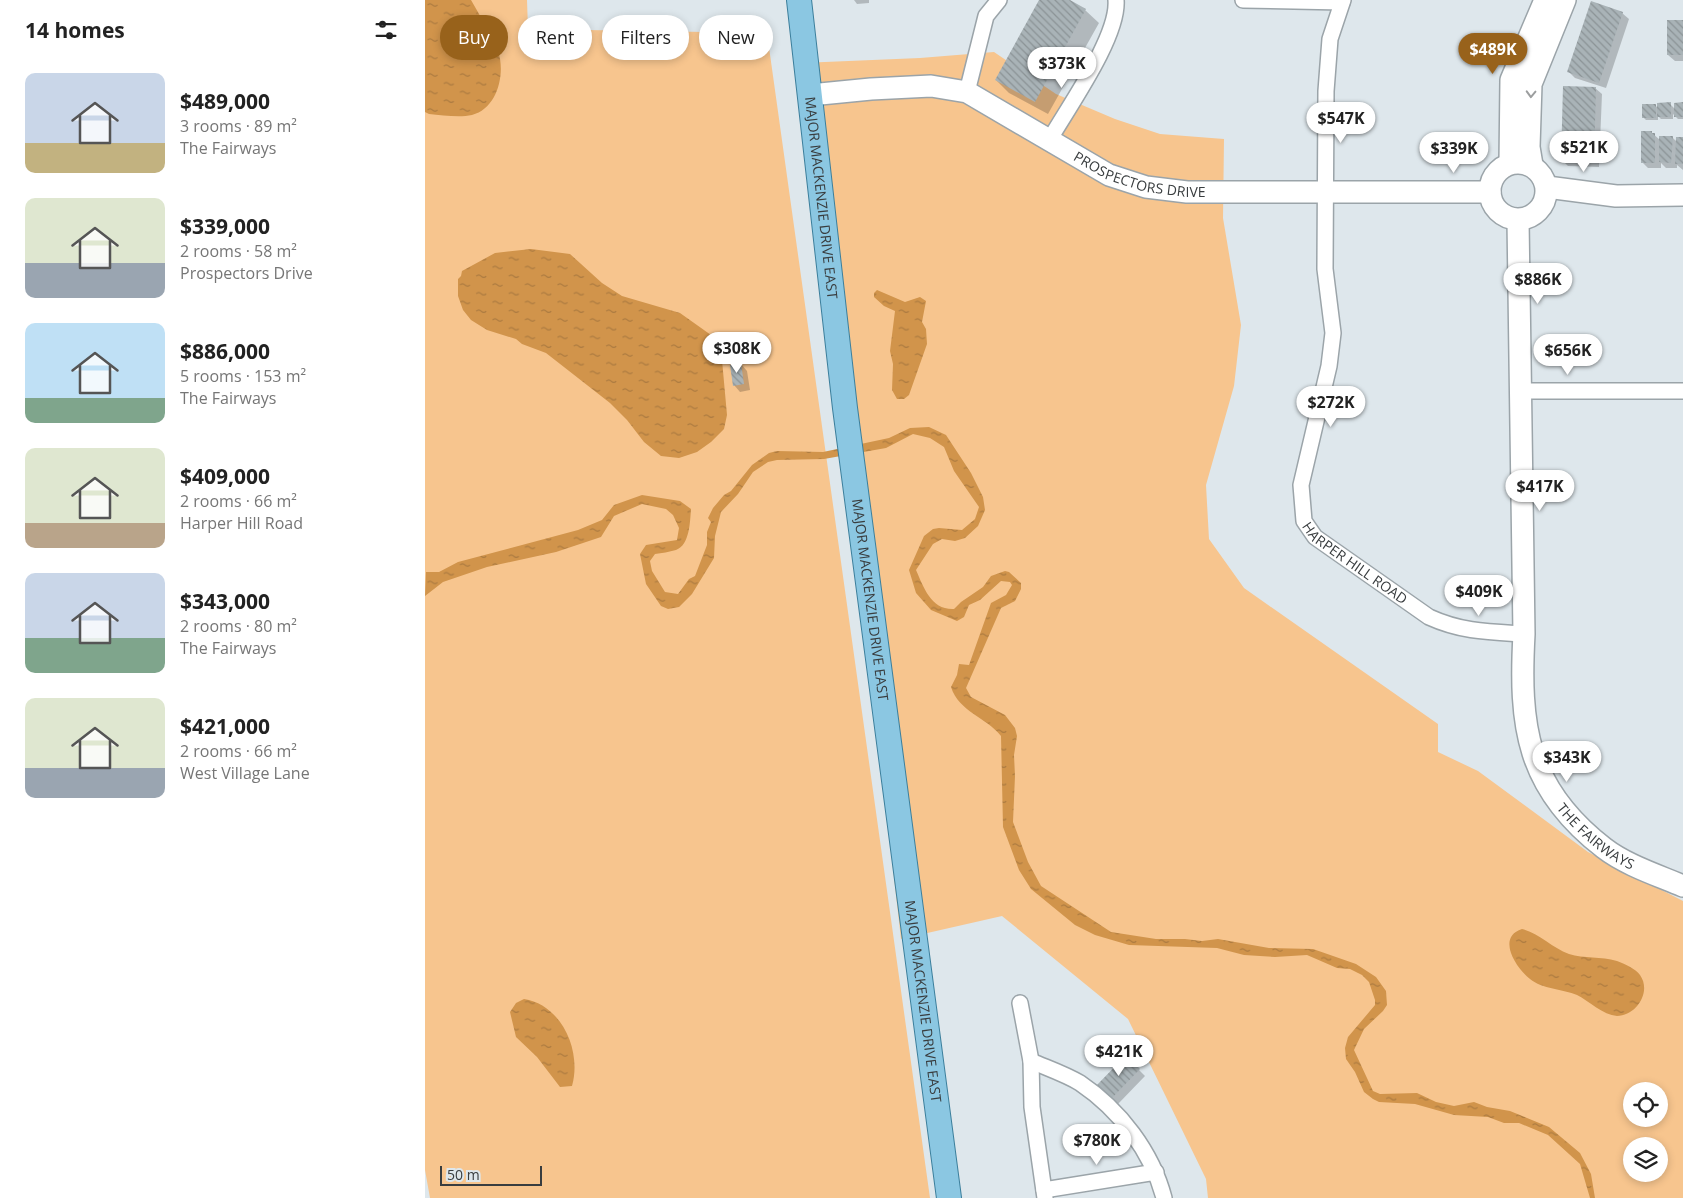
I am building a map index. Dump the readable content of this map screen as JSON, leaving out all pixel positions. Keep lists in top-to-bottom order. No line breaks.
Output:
{"streets":{"main road":["MAJOR MACKENZIE DRIVE EAST"],"street":["PROSPECTORS DRIVE","HARPER HILL ROAD","THE FAIRWAYS"]},"crossings":[["PROSPECTORS DRIVE","MAJOR MACKENZIE DRIVE EAST"],["PROSPECTORS DRIVE","HARPER HILL ROAD"],["PROSPECTORS DRIVE","THE FAIRWAYS"],["HARPER HILL ROAD","THE FAIRWAYS"]],"scale_bar":"50 m","page":{"heading":"14 homes","chip":["Buy","Rent","Filters","New"],"price":["$489K","$373K","$547K","$521K","$339K","$886K","$308K","$656K","$272K","$417K","$409K","$343K","$421K","$780K"],"list":[{"name":"$489,000","note":"3 rooms · 89 m² · The Fairways"},{"name":"$339,000","note":"2 rooms · 58 m² · Prospectors Drive"},{"name":"$886,000","note":"5 rooms · 153 m² · The Fairways"},{"name":"$409,000","note":"2 rooms · 66 m² · Harper Hill Road"},{"name":"$343,000","note":"2 rooms · 80 m² · The Fairways"},{"name":"$421,000","note":"2 rooms · 66 m² · West Village Lane"}],"scale":"50 m"}}
